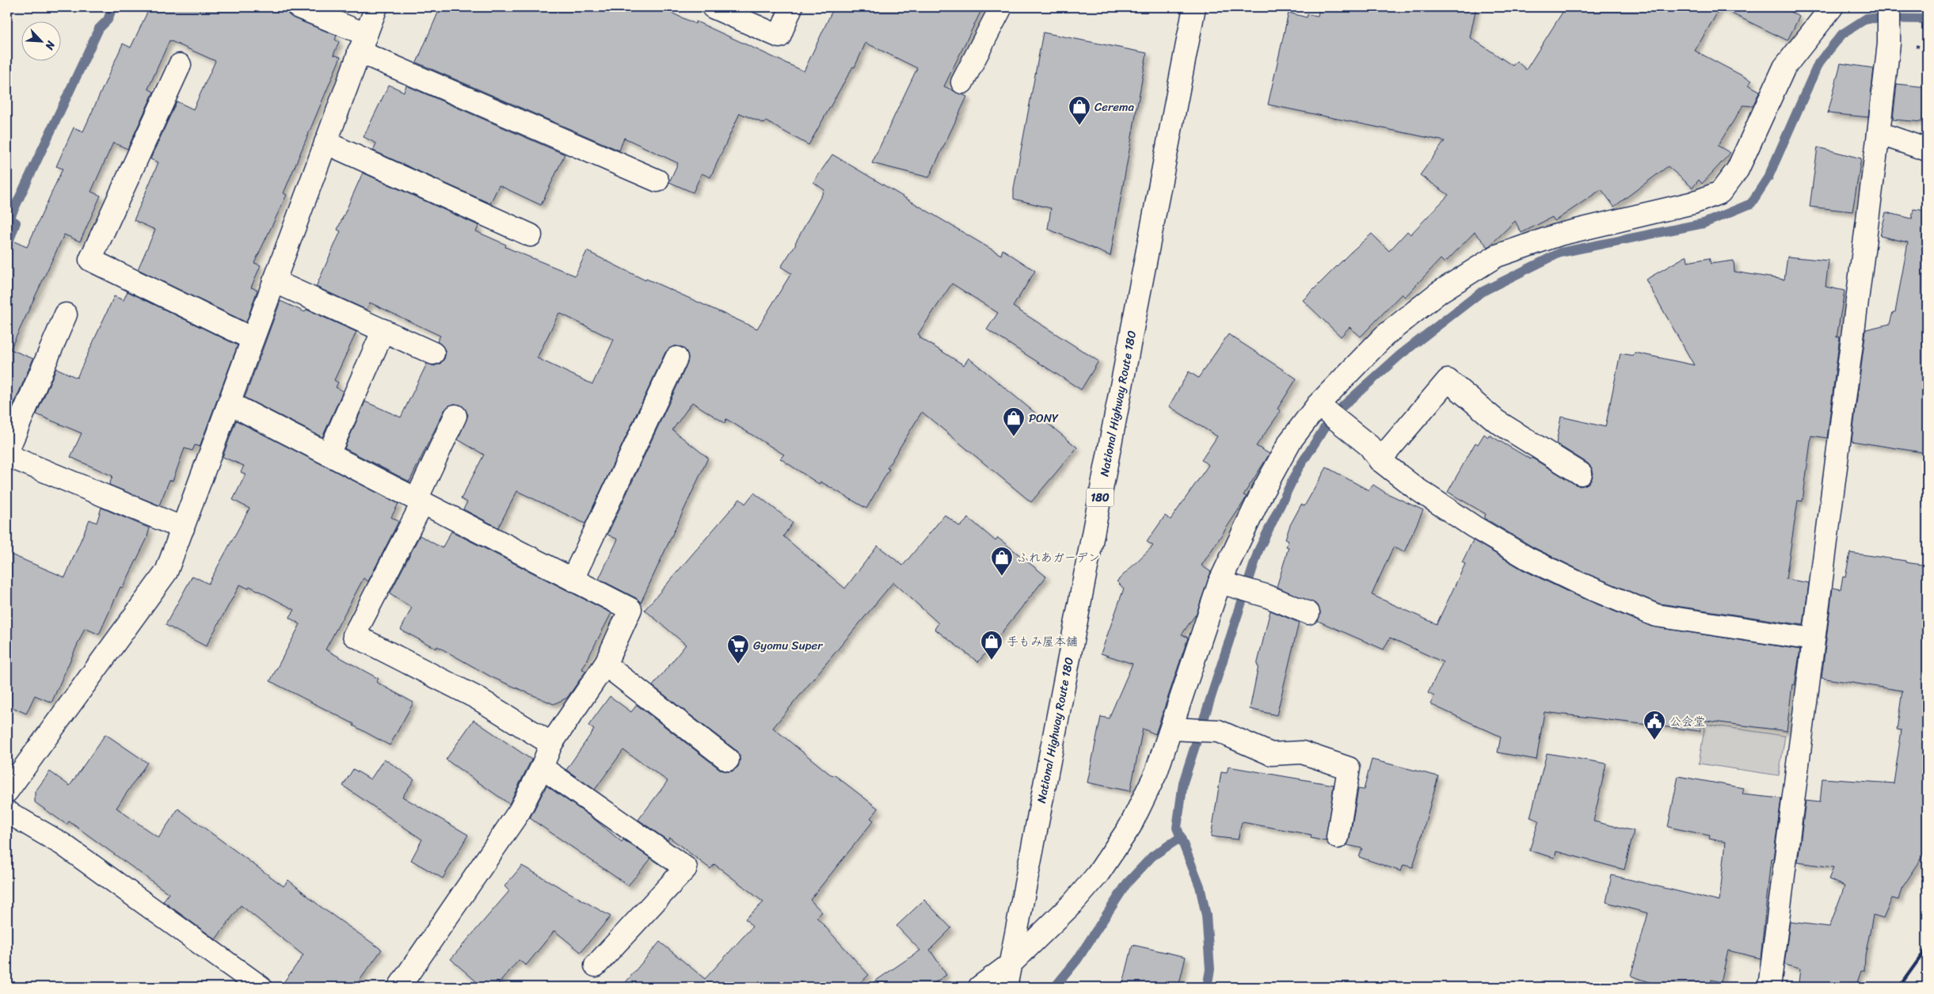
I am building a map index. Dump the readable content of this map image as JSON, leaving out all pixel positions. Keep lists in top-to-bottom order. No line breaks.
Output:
{"streets":{"main road":["National Highway Route 180","180"]},"places":{"shop":["Cerema","PONY","ふれあガーデン","手もみ屋本舗"],"supermarket":["Gyomu Super"],"public building":["公会堂"]},"north":"bottom right"}
